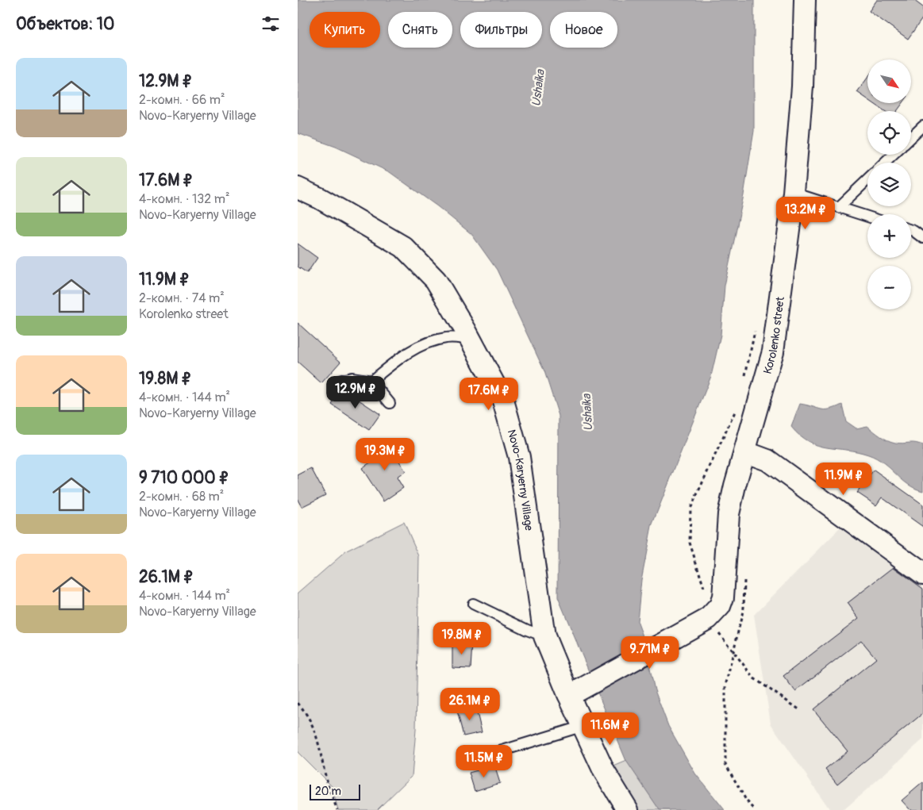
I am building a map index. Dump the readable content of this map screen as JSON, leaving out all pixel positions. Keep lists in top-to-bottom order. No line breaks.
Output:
{"streets":{"street":["Korolenko street","Novo-Karyerny Village"]},"water":["Ushaika"],"scale_bar":"20 m","north":"bottom right","page":{"heading":"Объектов: 10","chip":["Купить","Снять","Фильтры","Новое"],"list":[{"name":"12.9M ₽","note":"2-комн. · 66 m² · Novo-Karyerny Village"},{"name":"17.6M ₽","note":"4-комн. · 132 m² · Novo-Karyerny Village"},{"name":"11.9M ₽","note":"2-комн. · 74 m² · Korolenko street"},{"name":"19.8M ₽","note":"4-комн. · 144 m² · Novo-Karyerny Village"},{"name":"9 710 000 ₽","note":"2-комн. · 68 m² · Novo-Karyerny Village"},{"name":"26.1M ₽","note":"4-комн. · 144 m² · Novo-Karyerny Village"}],"map_buttons":["+","−"],"price":["13.2M ₽","12.9M ₽","17.6M ₽","19.3M ₽","11.9M ₽","19.8M ₽","9.71M ₽","26.1M ₽","11.6M ₽","11.5M ₽"],"scale":"20 m"}}
